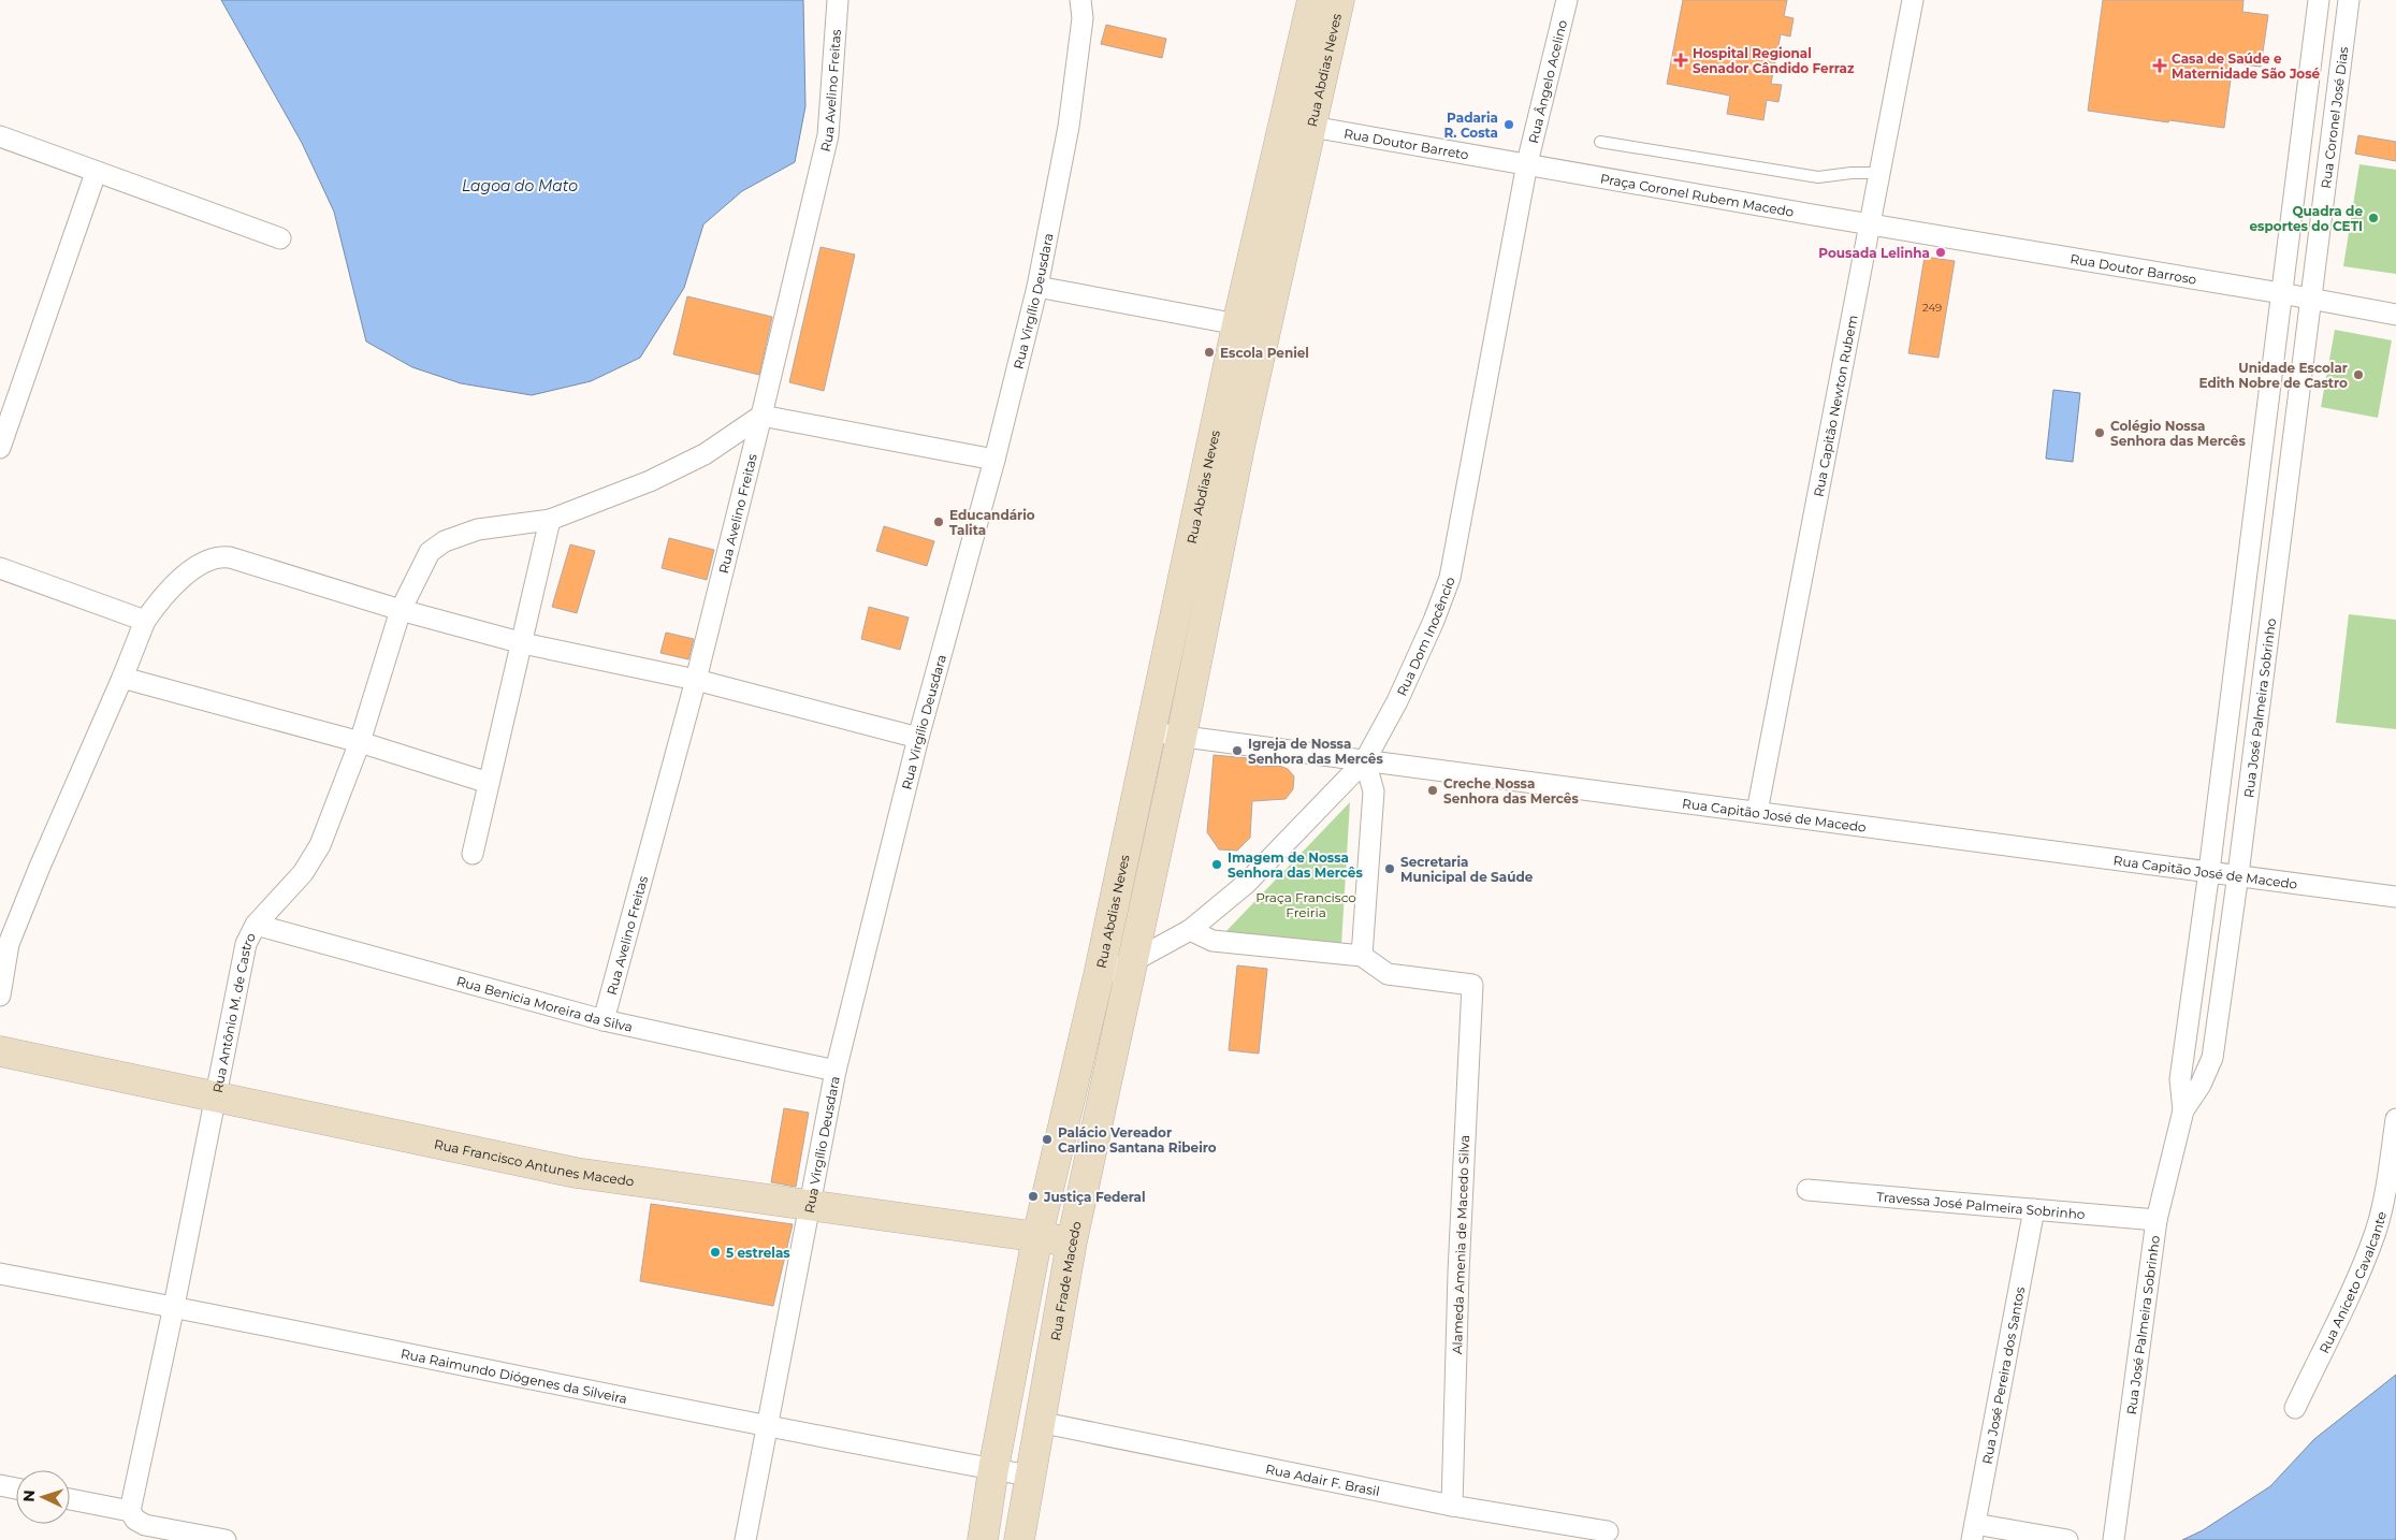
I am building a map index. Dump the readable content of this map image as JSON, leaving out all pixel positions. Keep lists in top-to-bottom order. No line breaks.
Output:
{"streets":{"main road":["Rua Abdias Neves","Rua Francisco Antunes Macedo","Rua Frade Macedo"],"street":["Rua Ângelo Acelino","Rua Avelino Freitas","Rua Coronel José Dias","Rua Doutor Barreto","Praça Coronel Rubem Macedo","Rua Doutor Barroso","Rua Virgílio Deusdara","Rua Capitão Newton Rubem","Rua Dom Inocêncio","Rua José Palmeira Sobrinho","Rua Capitão José de Macedo","Rua Benicia Moreira da Silva","Rua Antônio M. de Castro","Travessa José Palmeira Sobrinho","Alameda Amenia de Macedo Silva","Rua Aniceto Cavalcante","Rua José Pereira dos Santos","Rua Raimundo Diógenes da Silveira","Rua Adair F. Brasil"]},"crossings":[["Rua Abdias Neves","Rua Doutor Barreto"],["Rua Abdias Neves","Rua Dom Inocêncio"],["Rua Abdias Neves","Rua Capitão José de Macedo"],["Rua Abdias Neves","Rua Frade Macedo"],["Rua Ângelo Acelino","Rua Doutor Barreto"],["Rua Ângelo Acelino","Praça Coronel Rubem Macedo"],["Rua Ângelo Acelino","Rua Dom Inocêncio"],["Rua Avelino Freitas","Rua Benicia Moreira da Silva"],["Rua Coronel José Dias","Rua Doutor Barroso"],["Rua Coronel José Dias","Rua José Palmeira Sobrinho"],["Rua Doutor Barreto","Praça Coronel Rubem Macedo"],["Rua Doutor Barreto","Rua Dom Inocêncio"],["Praça Coronel Rubem Macedo","Rua Doutor Barroso"],["Praça Coronel Rubem Macedo","Rua Capitão Newton Rubem"],["Praça Coronel Rubem Macedo","Rua Dom Inocêncio"],["Rua Doutor Barroso","Rua Capitão Newton Rubem"],["Rua Doutor Barroso","Rua José Palmeira Sobrinho"],["Rua Virgílio Deusdara","Rua Benicia Moreira da Silva"],["Rua Virgílio Deusdara","Rua Francisco Antunes Macedo"],["Rua Virgílio Deusdara","Rua Raimundo Diógenes da Silveira"],["Rua Capitão Newton Rubem","Rua Capitão José de Macedo"],["Rua Dom Inocêncio","Rua Capitão José de Macedo"],["Rua Dom Inocêncio","Rua Frade Macedo"],["Rua José Palmeira Sobrinho","Rua Capitão José de Macedo"],["Rua José Palmeira Sobrinho","Travessa José Palmeira Sobrinho"],["Rua Benicia Moreira da Silva","Rua Antônio M. de Castro"],["Rua Antônio M. de Castro","Rua Francisco Antunes Macedo"],["Rua Antônio M. de Castro","Rua Raimundo Diógenes da Silveira"],["Rua Francisco Antunes Macedo","Rua Frade Macedo"],["Travessa José Palmeira Sobrinho","Rua José Pereira dos Santos"],["Alameda Amenia de Macedo Silva","Rua Adair F. Brasil"],["Rua Frade Macedo","Rua Raimundo Diógenes da Silveira"],["Rua Frade Macedo","Rua Adair F. Brasil"]],"water":["Lagoa do Mato"],"parks":["Praça Francisco Freiria"],"places":{"health":["Hospital Regional Senador Cândido Ferraz","Casa de Saúde e Maternidade São José"],"other":["Padaria R. Costa","Quadra de esportes do CETI","Pousada Lelinha","Escola Peniel","Unidade Escolar Edith Nobre de Castro","Colégio Nossa Senhora das Mercês","Educandário Talita","Igreja de Nossa Senhora das Mercês","Creche Nossa Senhora das Mercês","Imagem de Nossa Senhora das Mercês","Secretaria Municipal de Saúde","Palácio Vereador Carlino Santana Ribeiro","Justiça Federal","5 estrelas"]},"house_numbers":["249"],"north":"left"}
